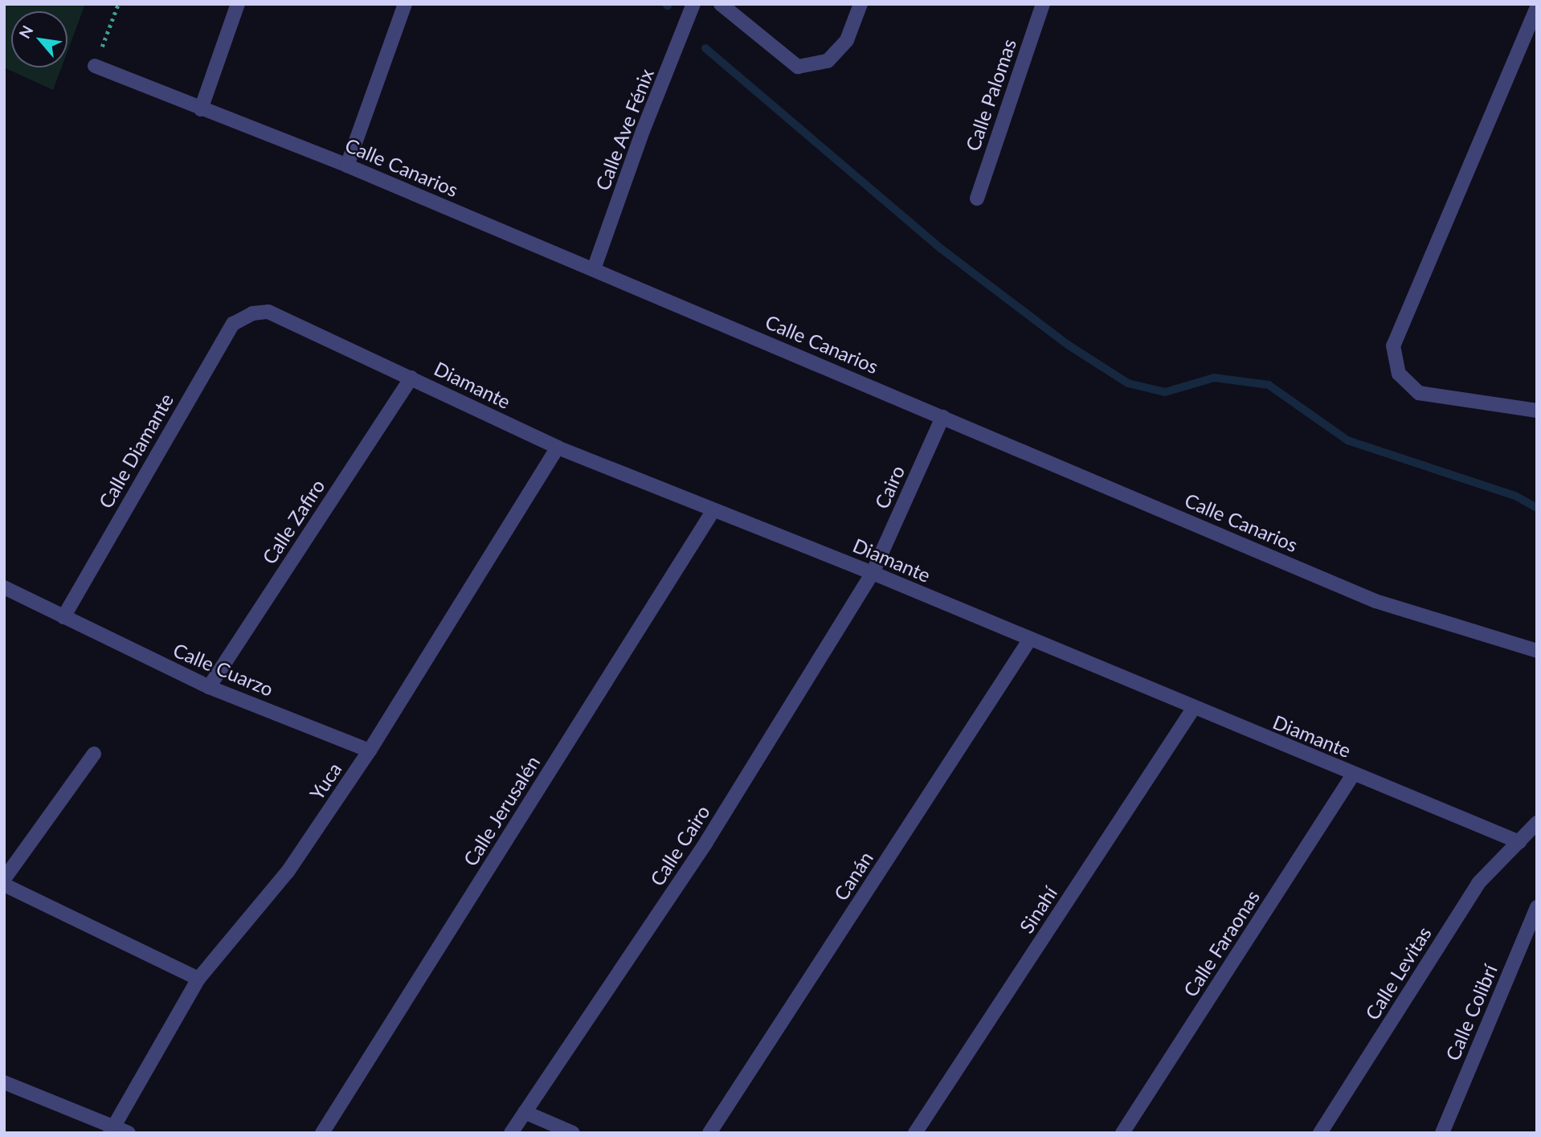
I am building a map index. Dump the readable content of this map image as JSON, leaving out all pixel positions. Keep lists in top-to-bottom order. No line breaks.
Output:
{"streets":{"street":["Calle Palomas","Calle Ave Fénix","Calle Canarios","Diamante","Calle Diamante","Cairo","Calle Zafiro","Calle Cuarzo","Yuca","Calle Jerusalén","Calle Cairo","Canán","Sinahí","Calle Faraonas","Calle Levitas","Calle Colibrí"]},"crossings":[["Calle Ave Fénix","Calle Canarios"],["Calle Canarios","Cairo"],["Diamante","Calle Diamante"],["Diamante","Cairo"],["Diamante","Calle Zafiro"],["Diamante","Yuca"],["Diamante","Calle Jerusalén"],["Diamante","Calle Cairo"],["Diamante","Canán"],["Diamante","Sinahí"],["Diamante","Calle Faraonas"],["Diamante","Calle Levitas"],["Calle Diamante","Calle Cuarzo"],["Cairo","Calle Cairo"],["Calle Zafiro","Calle Cuarzo"],["Calle Cuarzo","Yuca"]],"north":"top left"}
